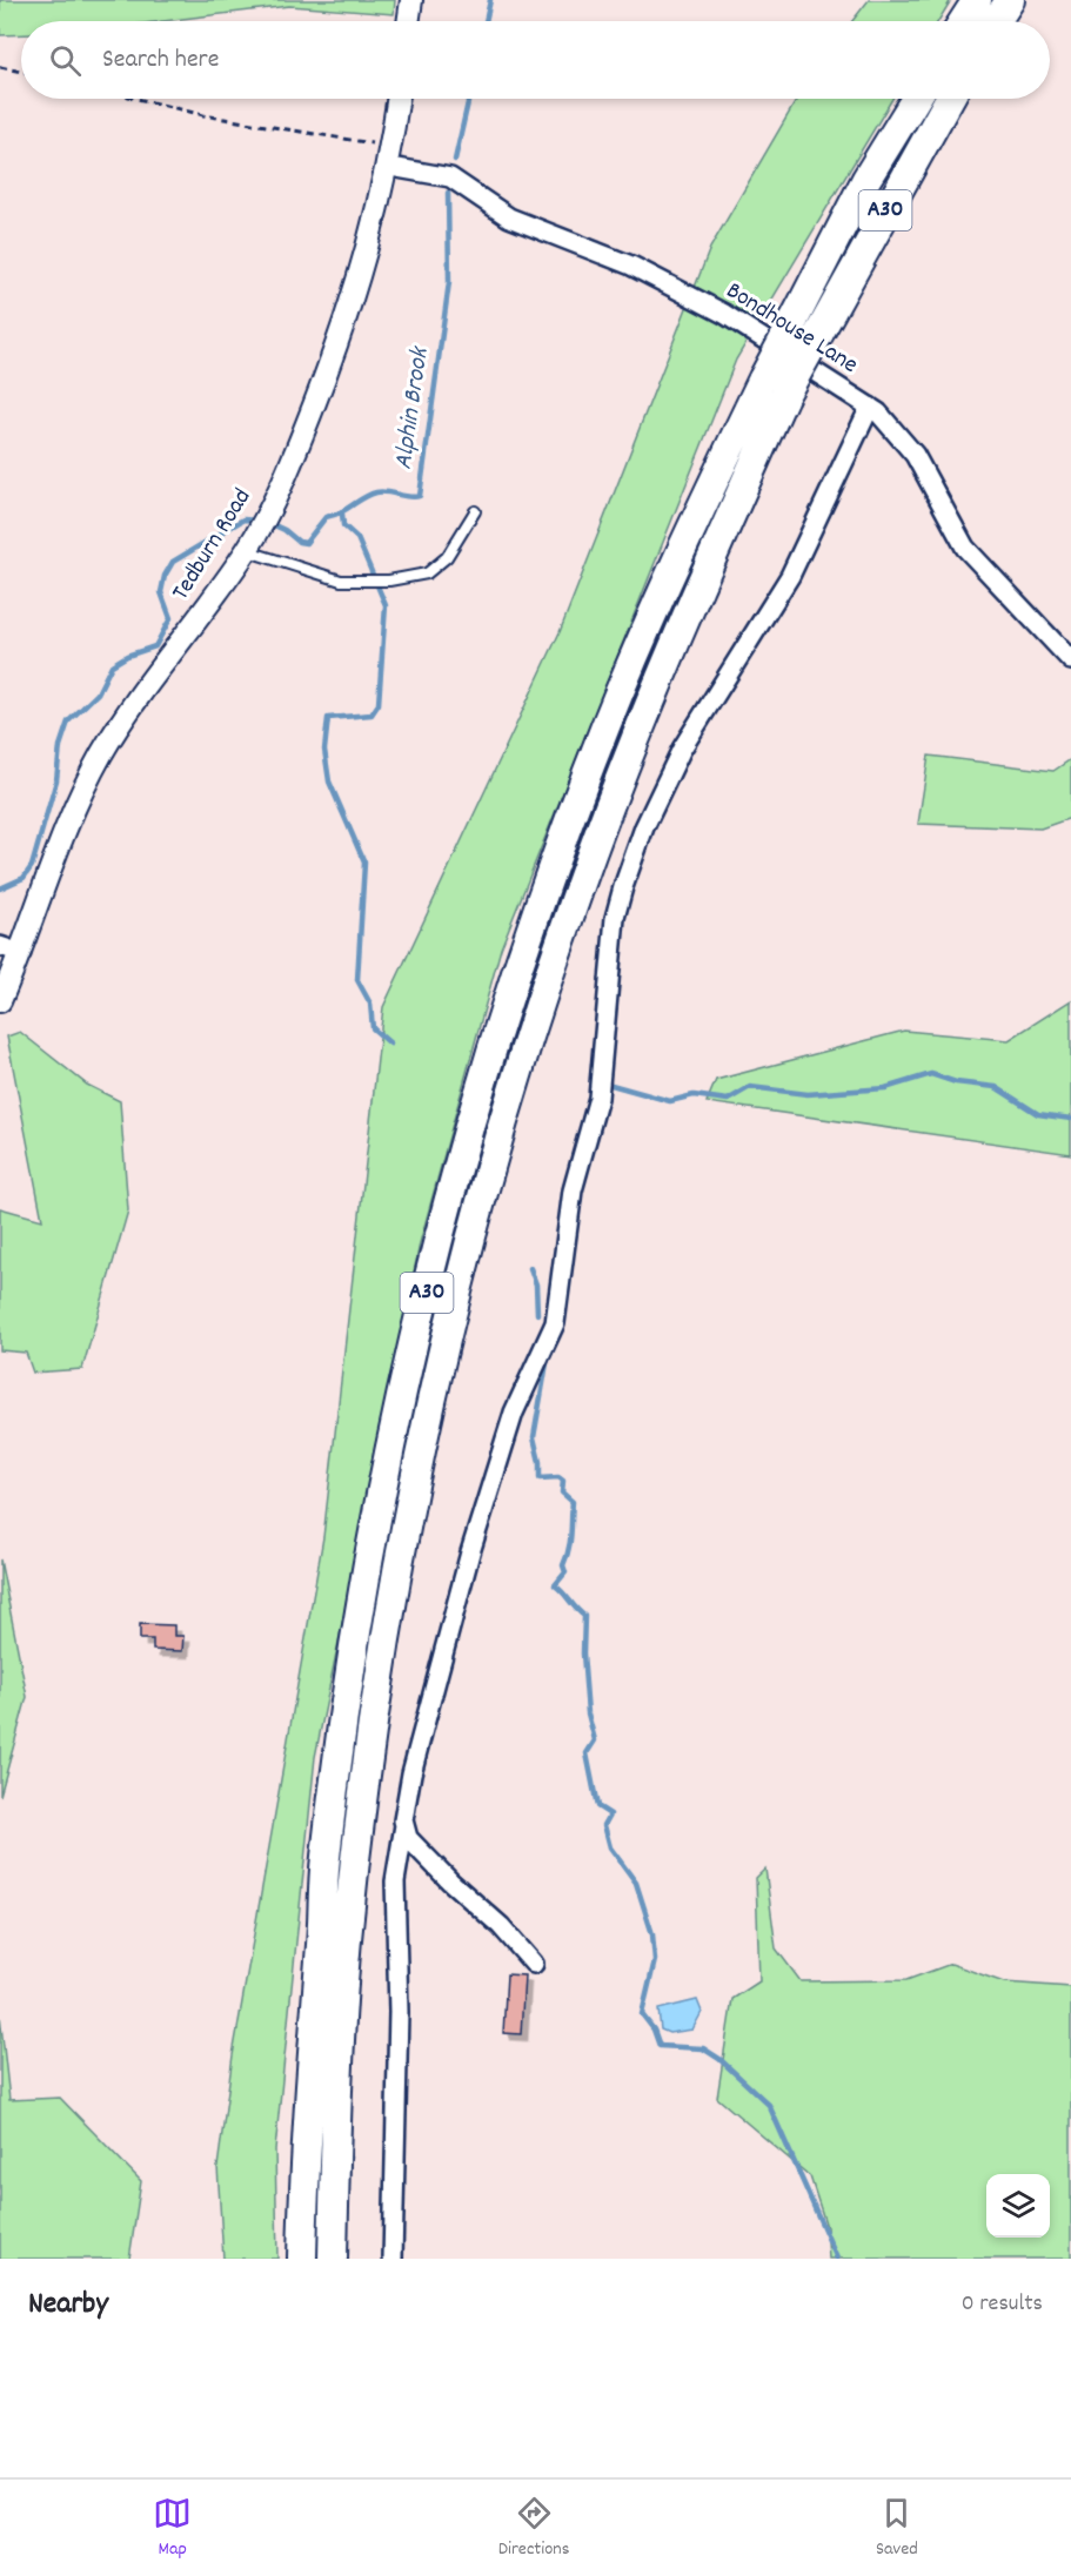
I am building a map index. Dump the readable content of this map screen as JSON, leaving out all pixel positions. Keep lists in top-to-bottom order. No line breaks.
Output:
{"streets":{"highway":["A30"],"street":["Bondhouse Lane","Tedburn Road"]},"crossings":[["Bondhouse Lane","Tedburn Road"]],"water":["Alphin Brook"],"page":{"search":"Search here","heading":["Nearby","0 results"],"nav":["Map","Directions","Saved"]}}
